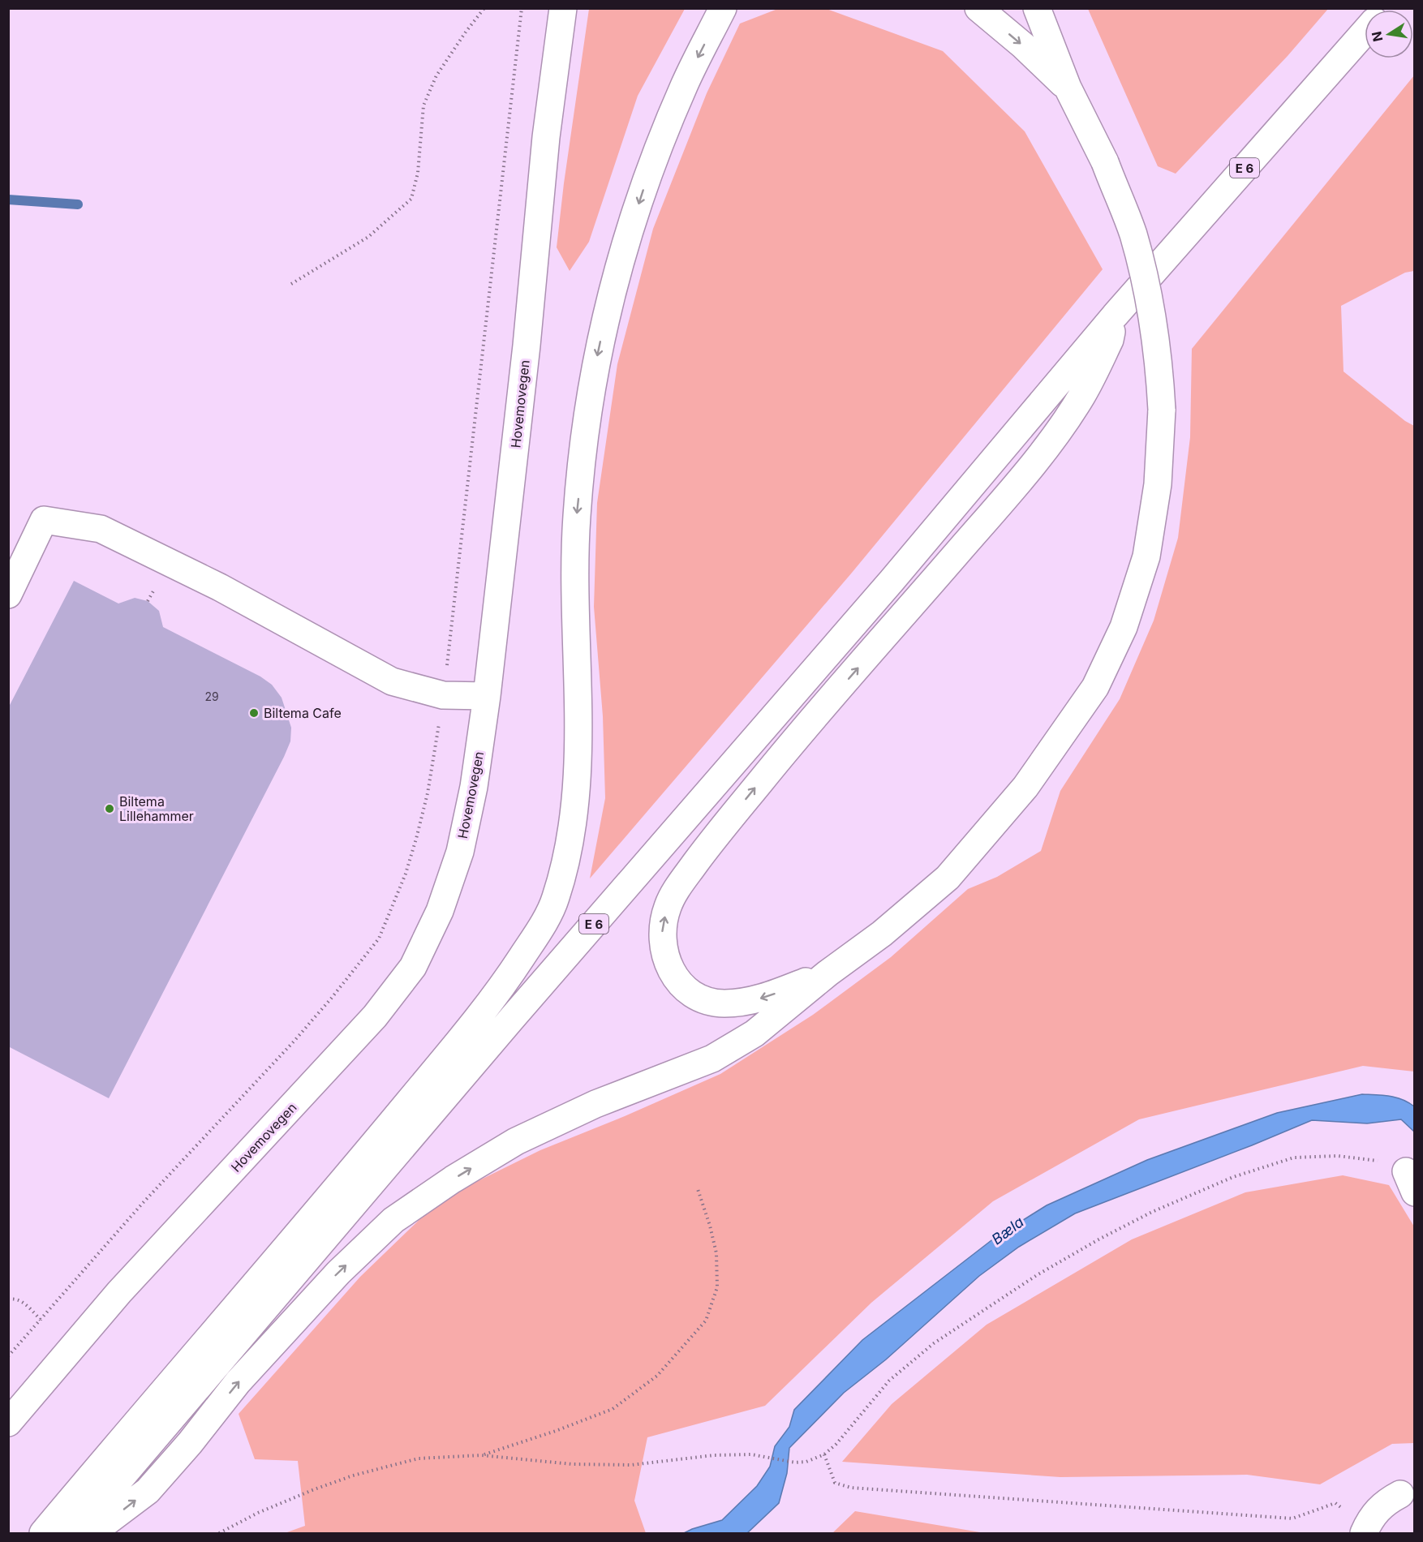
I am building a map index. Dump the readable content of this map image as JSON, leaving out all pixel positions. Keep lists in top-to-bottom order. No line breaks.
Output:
{"streets":{"main road":["E 6","Hovemovegen"]},"water":["Bæla"],"places":["Biltema Cafe","Biltema Lillehammer"],"house_numbers":["29"],"north":"left"}
